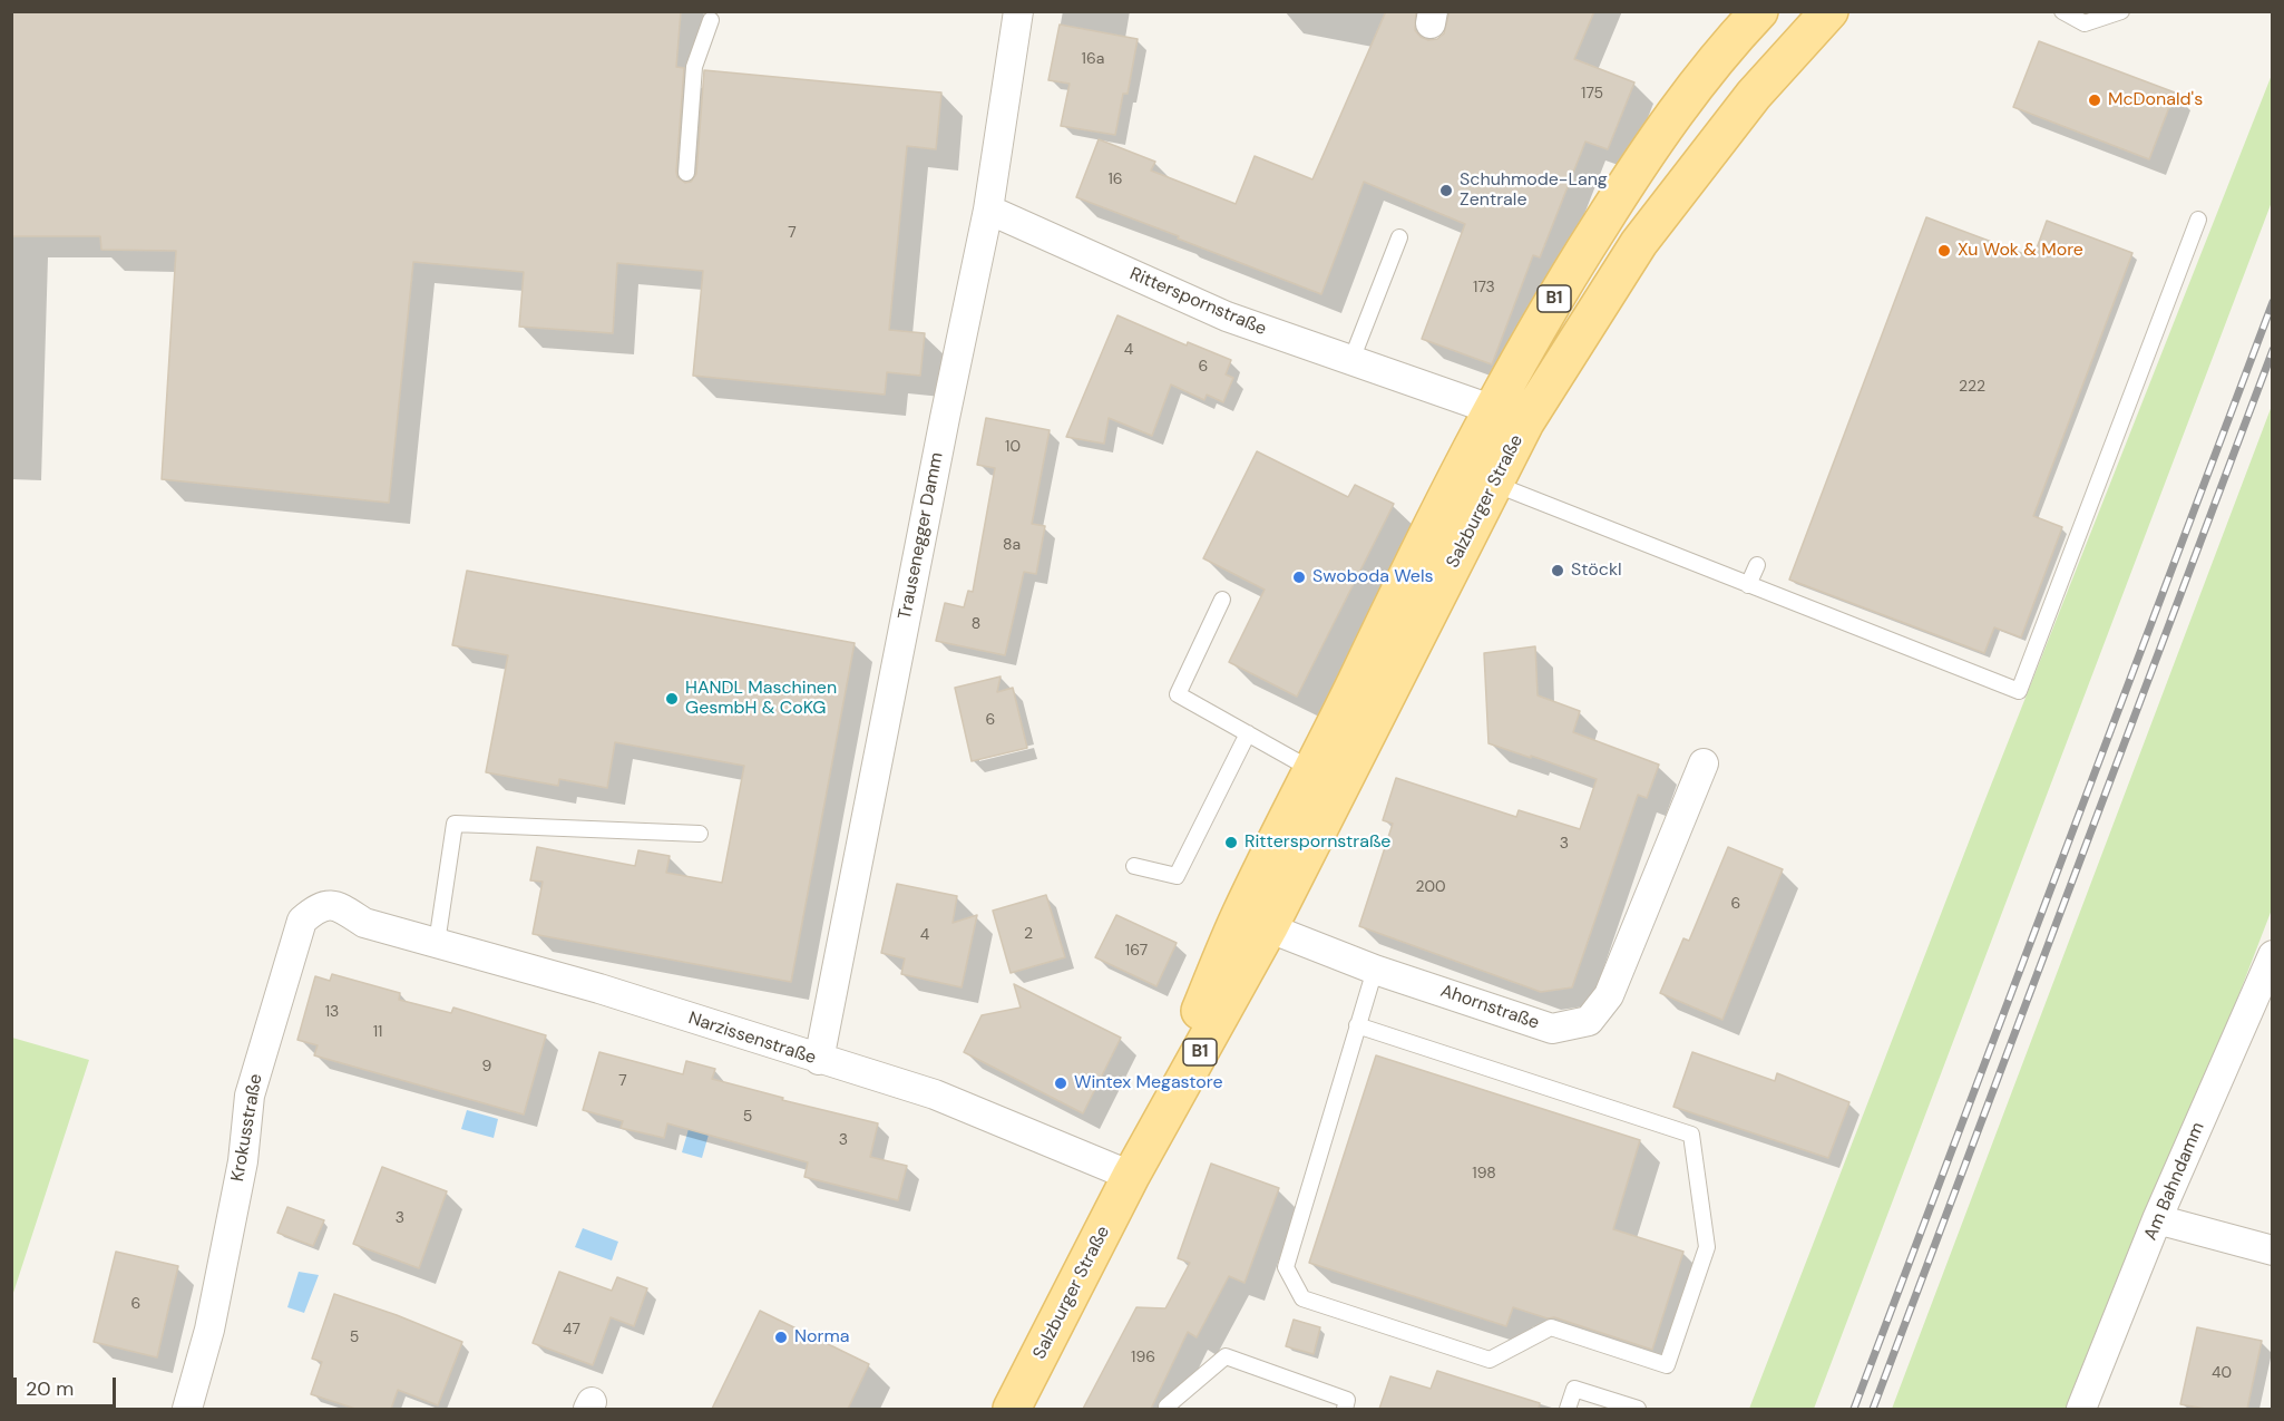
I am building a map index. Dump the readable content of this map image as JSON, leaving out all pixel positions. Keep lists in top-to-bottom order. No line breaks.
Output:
{"streets":{"main road":["B1","Salzburger Straße"],"street":["Ritterspornstraße","Trausenegger Damm","Ahornstraße","Narzissenstraße","Krokusstraße","Am Bahndamm"]},"crossings":[["Ritterspornstraße","Salzburger Straße"],["Ritterspornstraße","Trausenegger Damm"],["Salzburger Straße","Ahornstraße"],["Salzburger Straße","Narzissenstraße"],["Trausenegger Damm","Narzissenstraße"],["Narzissenstraße","Krokusstraße"]],"places":["McDonald's","Schuhmode-Lang Zentrale","Xu Wok & More","Stöckl","Swoboda Wels","HANDL Maschinen GesmbH & CoKG","Ritterspornstraße","Wintex Megastore","Norma"],"house_numbers":["16a","175","16","7","173","4","6","222","10","8a","8","6","3","200","6","2","4","167","13","11","9","7","5","3","198","3","6","47","5","196","40"],"scale_bar":"20 m"}
